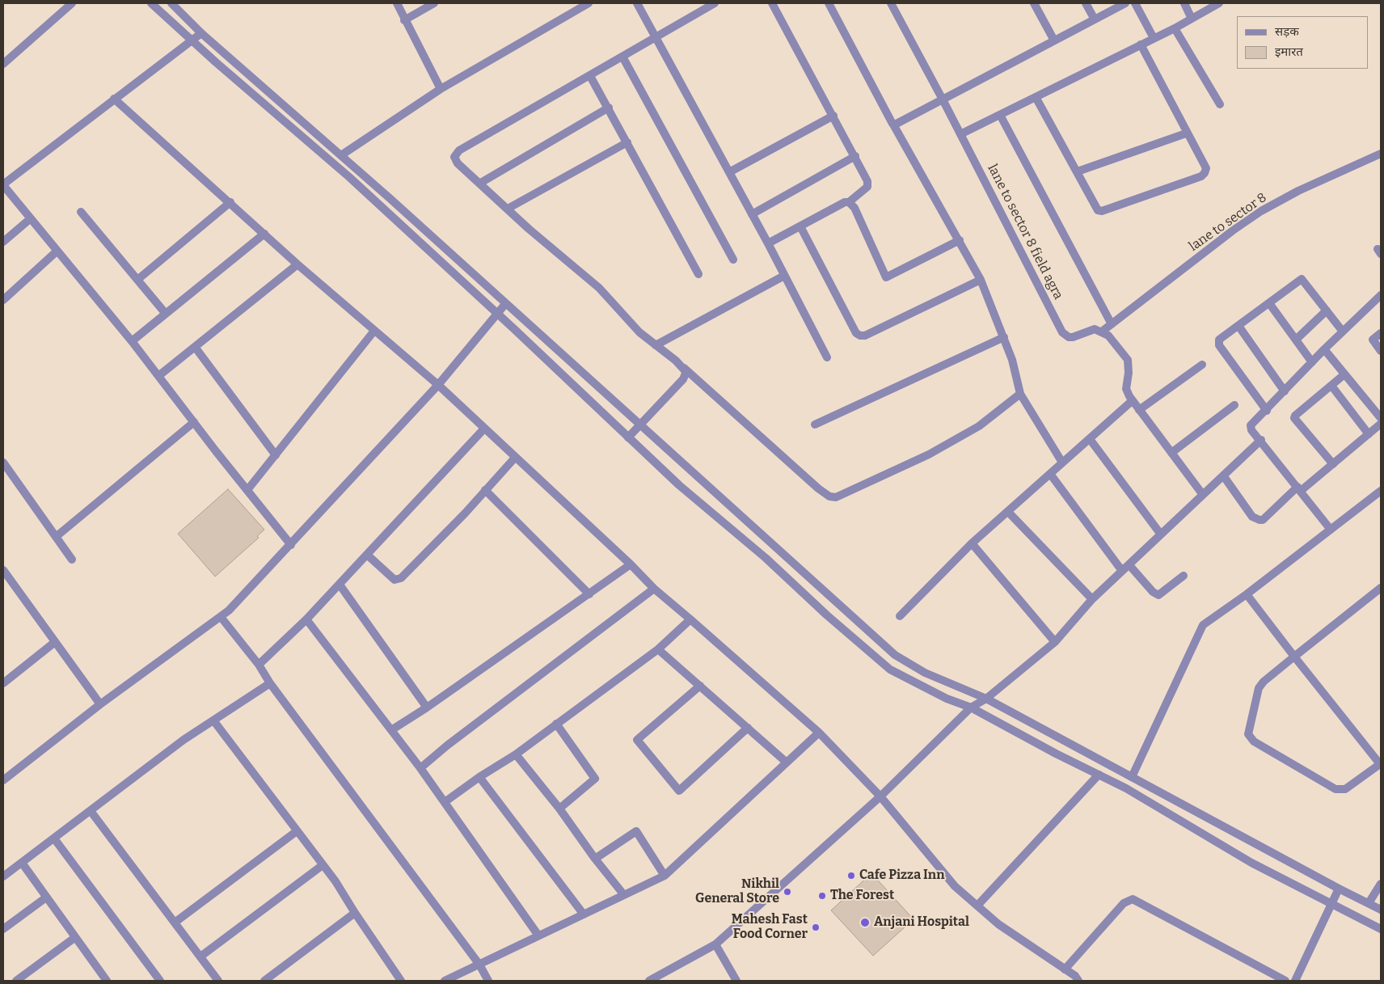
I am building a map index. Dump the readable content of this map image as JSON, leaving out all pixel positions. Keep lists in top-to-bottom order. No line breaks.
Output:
{"streets":{"street":["lane to sector 8","lane to sector 8 field agra"]},"crossings":[["lane to sector 8","lane to sector 8 field agra"]],"places":["Cafe Pizza Inn","Nikhil General Store","The Forest","Anjani Hospital","Mahesh Fast Food Corner"],"legend":["सड़क","इमारत"]}
